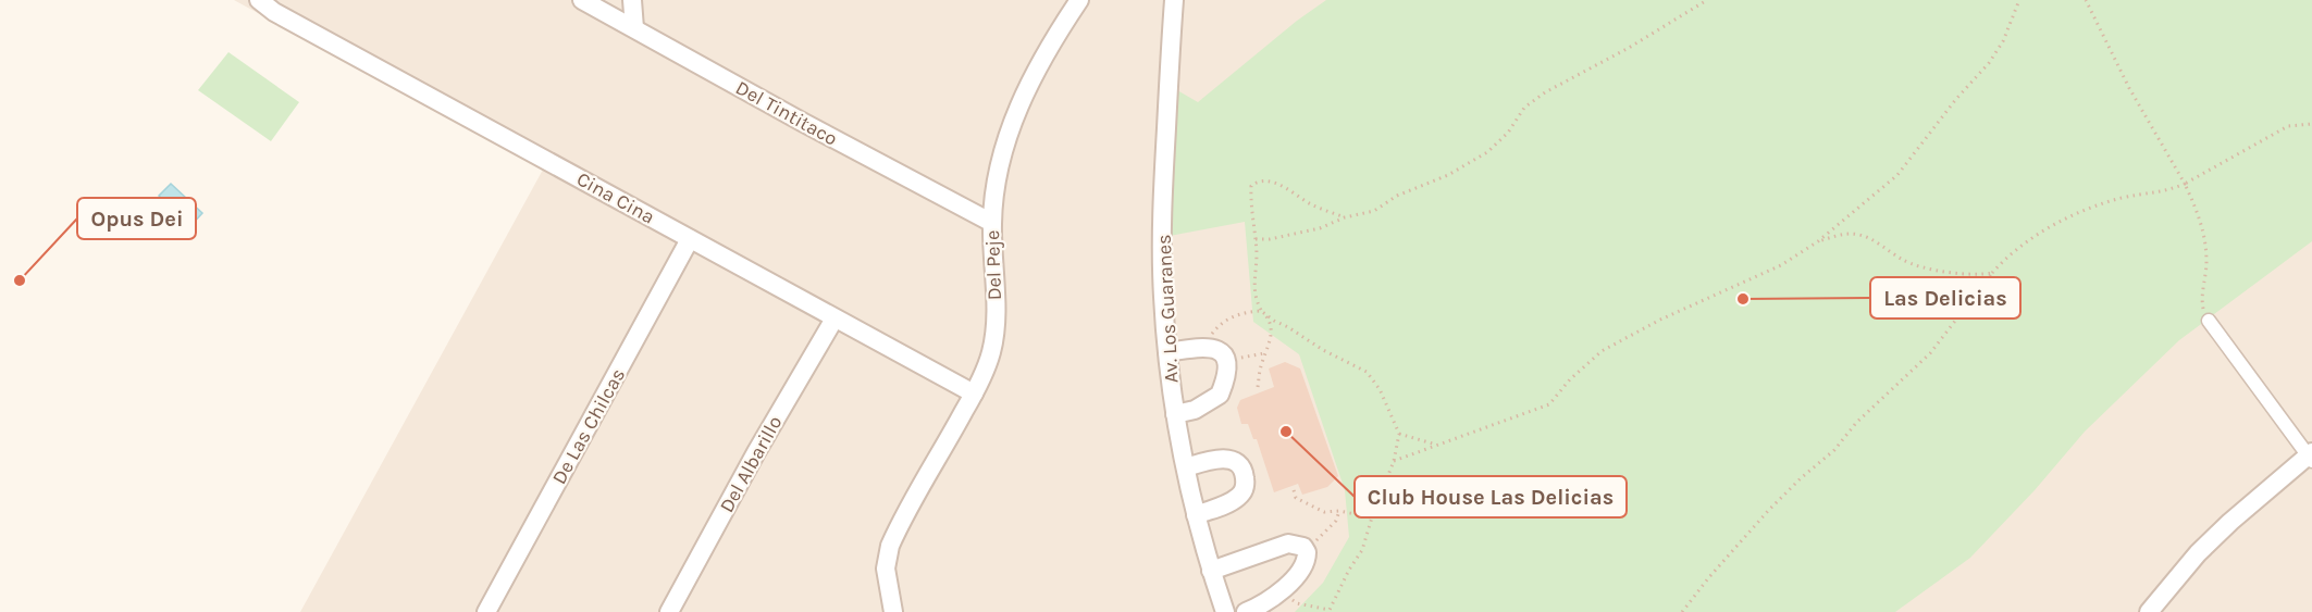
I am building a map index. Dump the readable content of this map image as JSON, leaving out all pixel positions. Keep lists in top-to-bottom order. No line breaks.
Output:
{"streets":{"street":["Del Tintitaco","Cina Cina","Del Peje","Av. Los Guaranes","De Las Chilcas","Del Albarillo"]},"crossings":[["Del Tintitaco","Del Peje"],["Cina Cina","Del Peje"],["Cina Cina","De Las Chilcas"],["Cina Cina","Del Albarillo"]],"places":["Opus Dei","Las Delicias","Club House Las Delicias"]}
